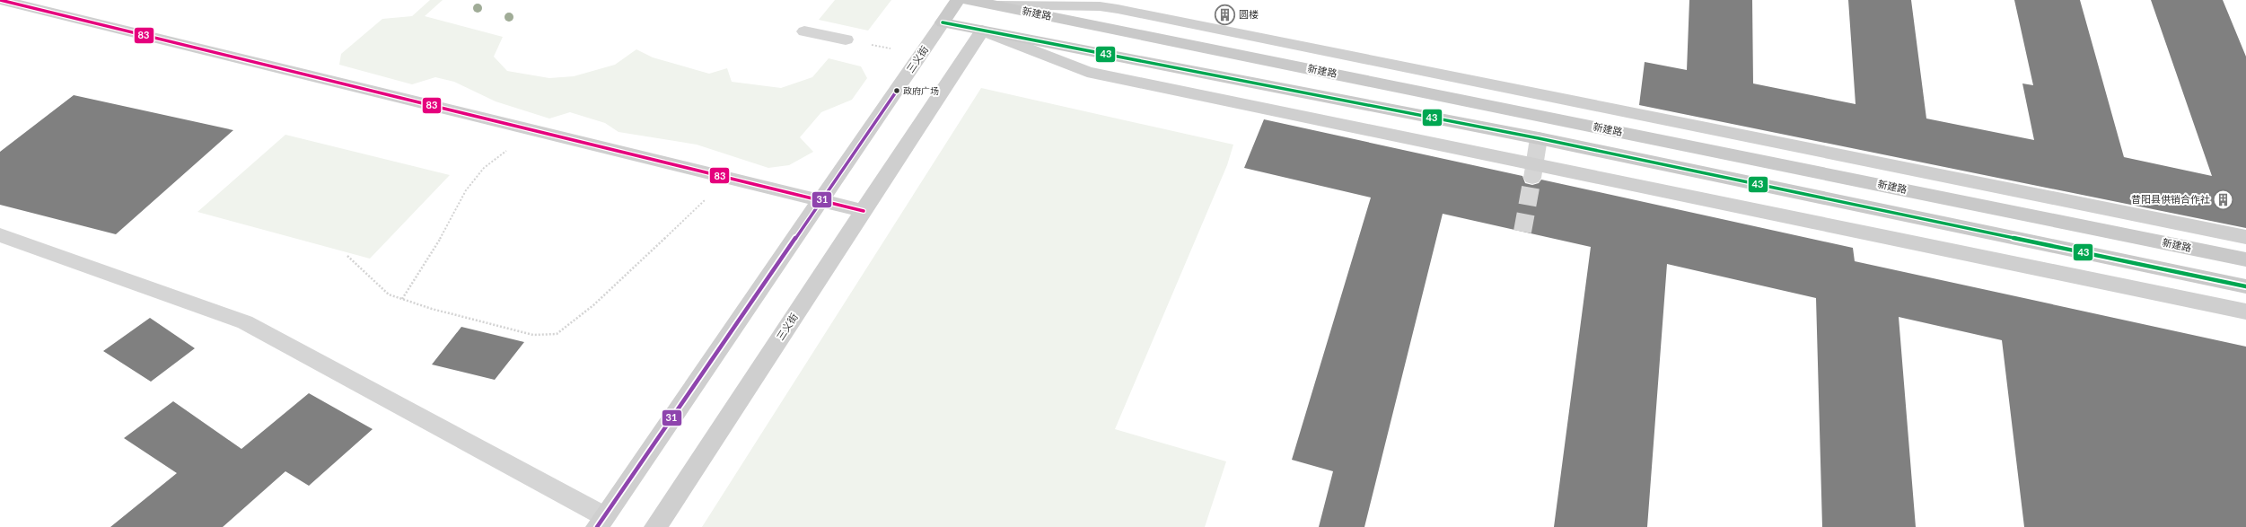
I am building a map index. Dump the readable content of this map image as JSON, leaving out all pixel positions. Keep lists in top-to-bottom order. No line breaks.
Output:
{"streets":{"main road":["新建路","三义街"]},"crossings":[["新建路","三义街"]],"places":{"building":["圆楼","昔阳县供销合作社"],"other":["政府广场"]},"lines":["transit line 83","transit line 43","transit line 31"]}
